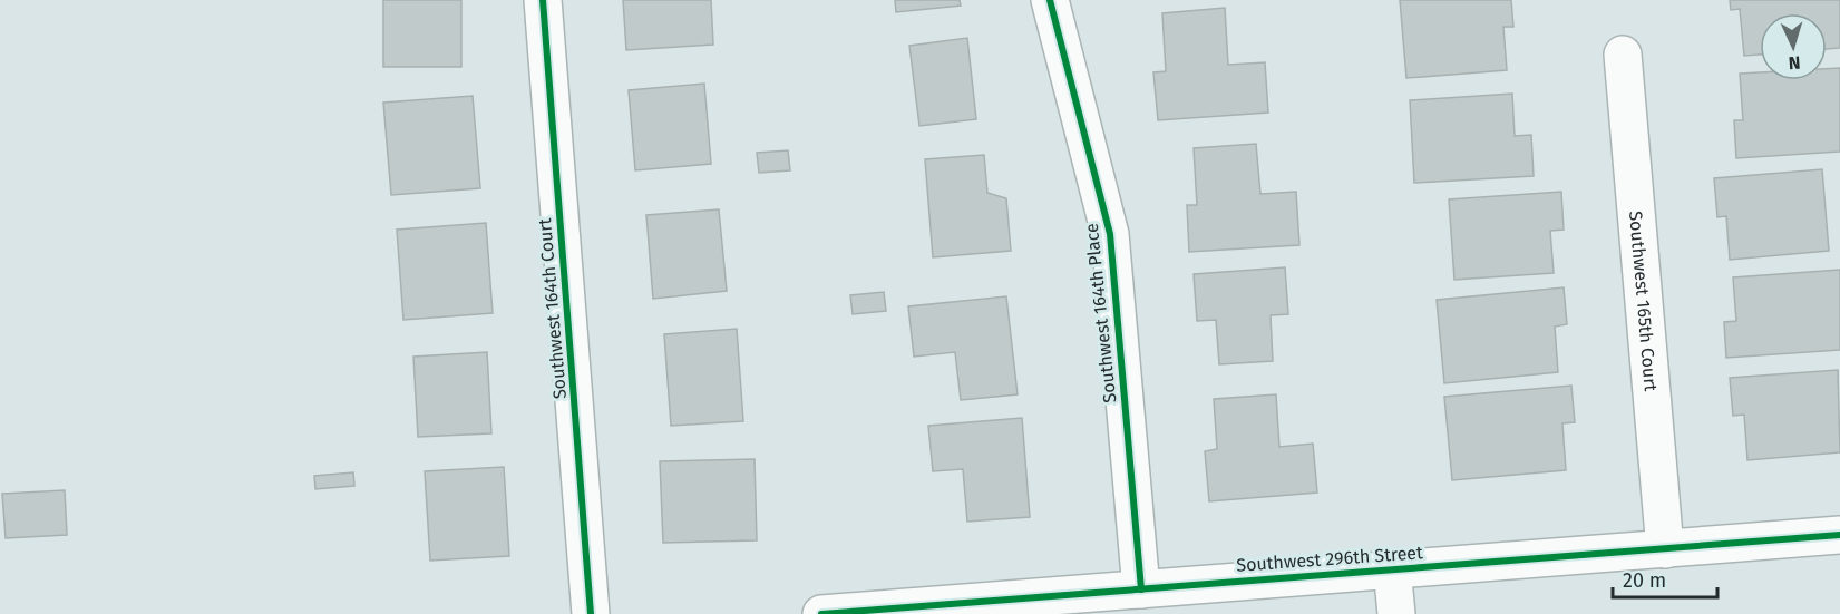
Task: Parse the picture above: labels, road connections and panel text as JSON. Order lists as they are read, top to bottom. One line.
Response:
{"streets":{"street":["Southwest 165th Court","Southwest 164th Court","Southwest 164th Place","Southwest 296th Street"]},"crossings":[["Southwest 165th Court","Southwest 296th Street"],["Southwest 164th Place","Southwest 296th Street"]],"scale_bar":"20 m","north":"bottom"}
